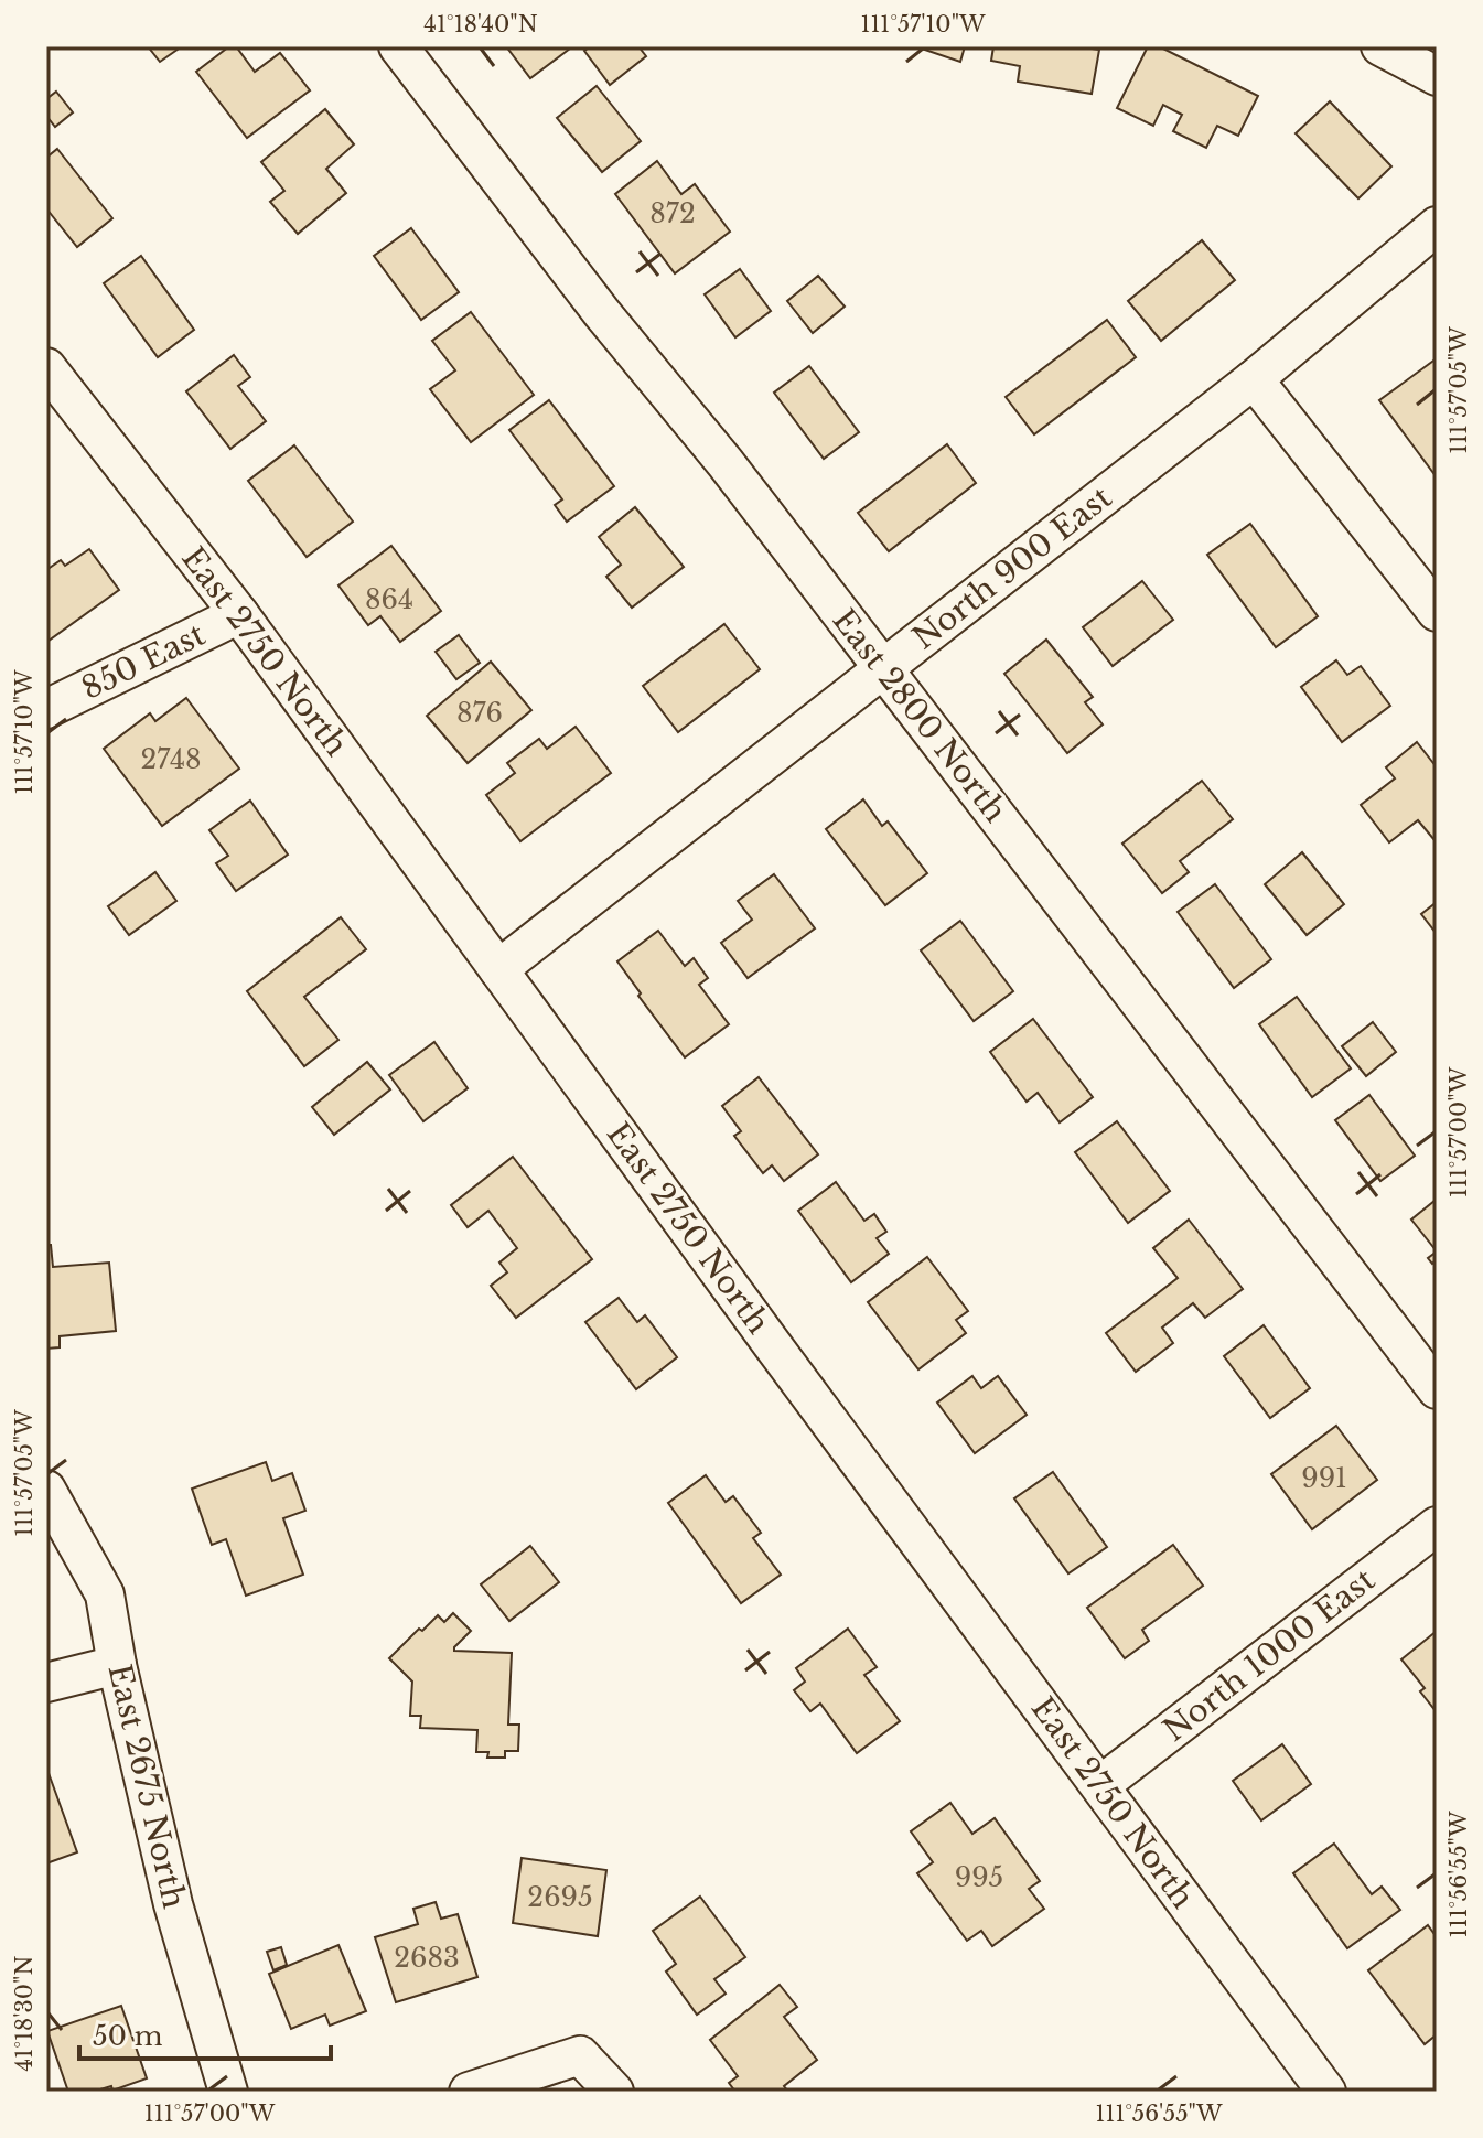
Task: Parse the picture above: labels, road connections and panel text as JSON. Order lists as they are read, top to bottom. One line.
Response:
{"streets":{"street":["North 900 East","East 2750 North","850 East","East 2800 North","North 1000 East","East 2675 North"]},"crossings":[["North 900 East","East 2750 North"],["North 900 East","East 2800 North"],["East 2750 North","850 East"],["East 2750 North","North 1000 East"]],"house_numbers":["872","864","876","2748","991","995","2695","2683"],"scale_bar":"50 m","coordinates":["41°18'40\"N","111°57'10\"W","111°57'05\"W","111°57'00\"W","111°56'55\"W","41°18'30\"N"]}
